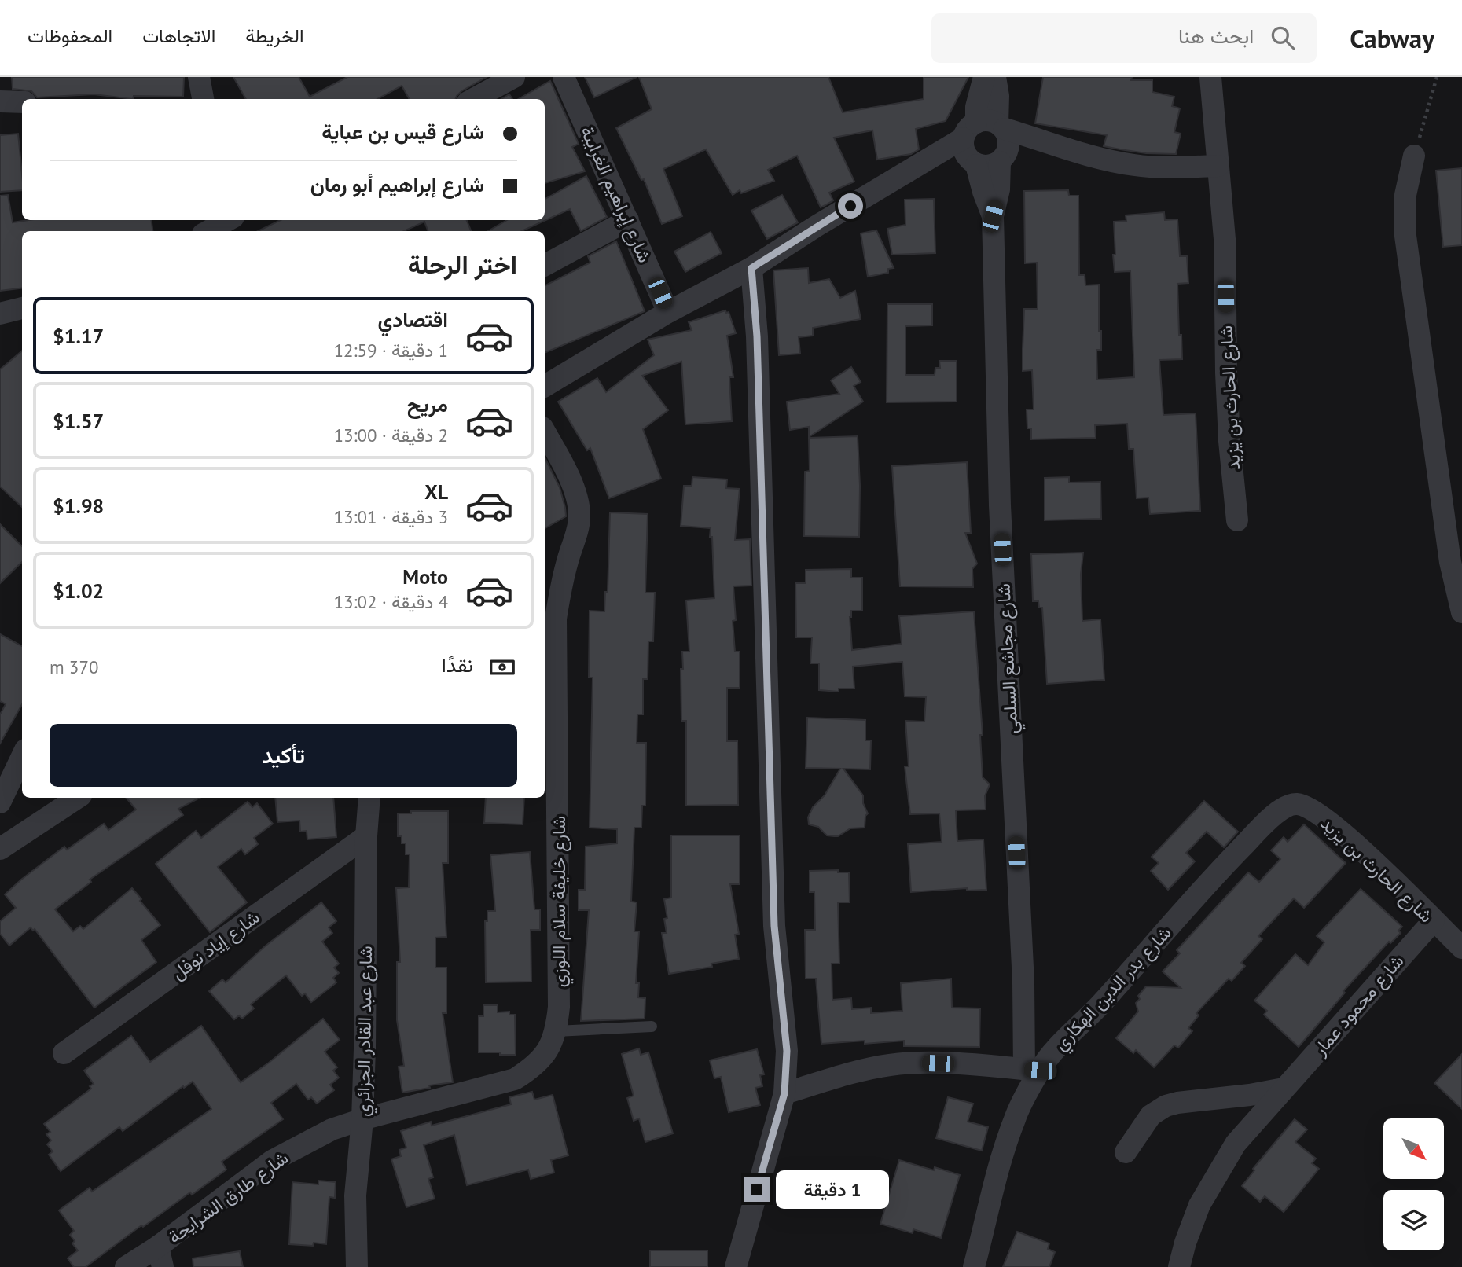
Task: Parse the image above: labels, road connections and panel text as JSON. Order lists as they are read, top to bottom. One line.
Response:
{"streets":{"street":["شارع إبراهيم الغرايبة","شارع الحارث بن يزيد","شارع مجاشع السلمي","شارع خليفة سلام اللوزي","شارع إياد نوفل","شارع بدر الدين الهكاري","شارع محمود عمار","شارع عبد القادر الجزائري","شارع طارق الشرايحة"]},"crossings":[["شارع الحارث بن يزيد","شارع بدر الدين الهكاري"],["شارع الحارث بن يزيد","شارع محمود عمار"],["شارع مجاشع السلمي","شارع بدر الدين الهكاري"],["شارع خليفة سلام اللوزي","شارع عبد القادر الجزائري"],["شارع خليفة سلام اللوزي","شارع طارق الشرايحة"],["شارع إياد نوفل","شارع عبد القادر الجزائري"],["شارع عبد القادر الجزائري","شارع طارق الشرايحة"]],"north":"bottom right","page":{"header":"Cabway","search":"ابحث هنا","nav":["الخريطة","الاتجاهات","المحفوظات"],"banner":["شارع قيس بن عباية","شارع إبراهيم أبو رمان"],"heading":"اختر الرحلة","list":[{"name":"اقتصادي","note":"1 دقيقة · 12:59","value":"$1.17"},{"name":"مريح","note":"2 دقيقة · 13:00","value":"$1.57"},{"name":"XL","note":"3 دقيقة · 13:01","value":"$1.98"},{"name":"Moto","note":"4 دقيقة · 13:02","value":"$1.02"}],"pay":["نقدًا","370 m"],"buttons":"تأكيد","bubble":"1 دقيقة"}}
